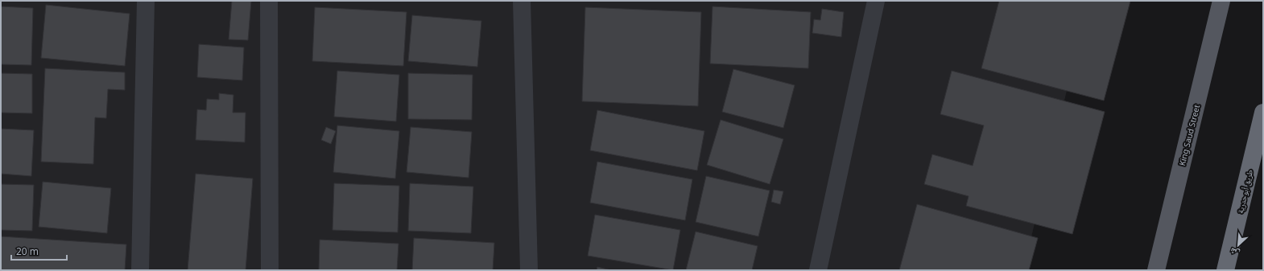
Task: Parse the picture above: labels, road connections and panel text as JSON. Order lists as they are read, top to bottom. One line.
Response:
{"streets":{"highway":["طريق أبوحدرية"],"main road":["King Saud Street"]},"scale_bar":"20 m","north":"bottom left"}
